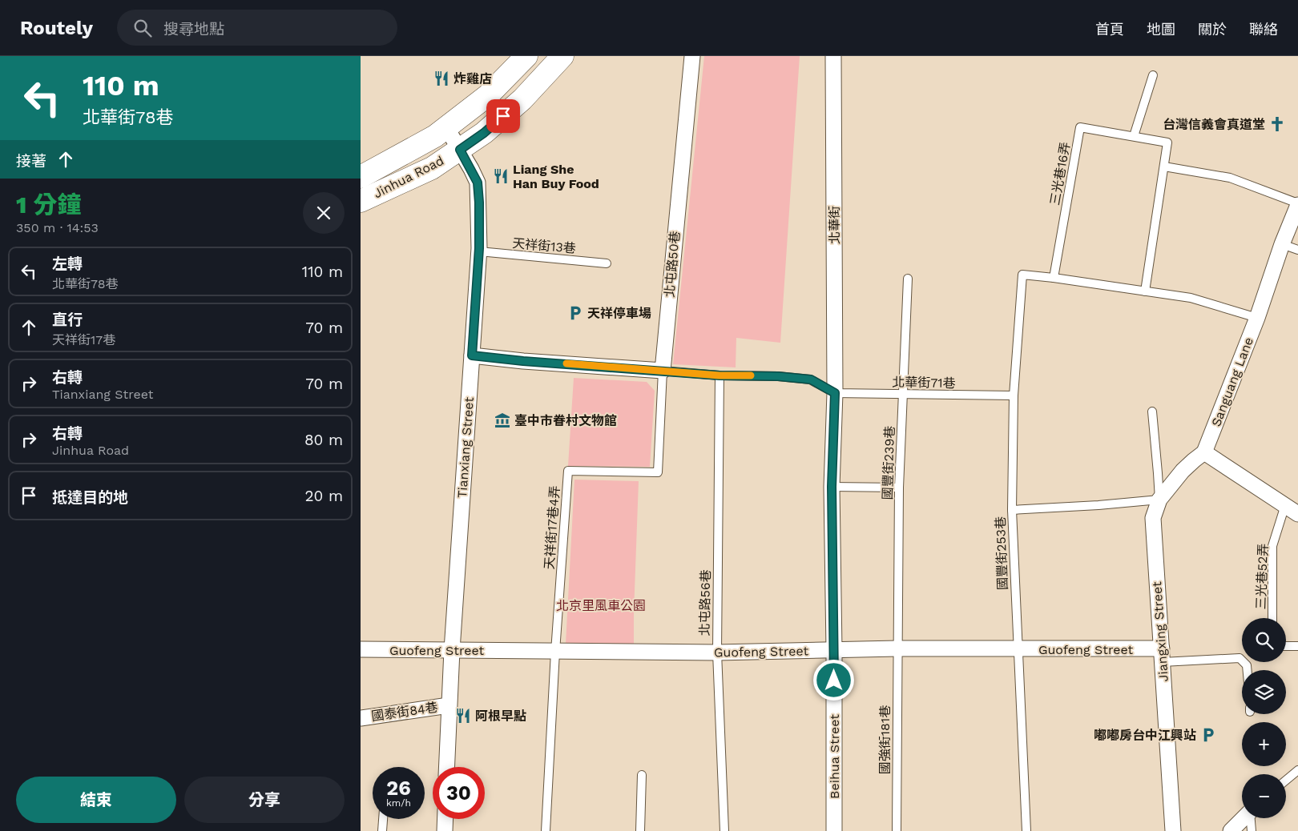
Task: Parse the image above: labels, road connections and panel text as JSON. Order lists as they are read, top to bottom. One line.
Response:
{"streets":{"main road":["Jinhua Road"],"street":["北華街","北屯路50巷","Sanguang Lane","Tianxiang Street","Jiangxing Street","Guofeng Street","國泰街84巷","Beihua Street"],"lane":["三光巷16弄","天祥街13巷","北華街71巷","國豐街239巷","天祥街17巷4弄","國豐街253巷","三光巷52弄","北屯路56巷","國強街181巷"]},"crossings":[["三光巷16弄","國豐街253巷"],["Jinhua Road","Tianxiang Street"],["北華街","北華街71巷"],["北華街","Beihua Street"],["天祥街13巷","Tianxiang Street"],["北屯路50巷","天祥街17巷4弄"],["Sanguang Lane","Jiangxing Street"],["北華街71巷","國豐街239巷"],["北華街71巷","國豐街253巷"],["北華街71巷","Beihua Street"],["Tianxiang Street","Guofeng Street"],["Tianxiang Street","國泰街84巷"],["國豐街239巷","Guofeng Street"],["國豐街239巷","國強街181巷"],["天祥街17巷4弄","Guofeng Street"],["國豐街253巷","Guofeng Street"],["北屯路56巷","Guofeng Street"],["Jiangxing Street","Guofeng Street"],["Guofeng Street","國強街181巷"],["Guofeng Street","Beihua Street"]],"parks":["北京里風車公園"],"places":{"restaurant":["炸雞店","Liang She Han Buy Food","阿根早點"],"church":["台灣信義會真道堂"],"parking":["天祥停車場","嘟嘟房台中江興站"],"museum":["臺中市眷村文物館"]},"page":{"header":"Routely","search":"搜尋地點","nav":["首頁","地圖","關於","聯絡"],"turn":["110 m","北華街78巷"],"then":"接著","heading":["1 分鐘","350 m · 14:53"],"list":[{"name":"左轉","note":"北華街78巷","value":"110 m"},{"name":"直行","note":"天祥街17巷","value":"70 m"},{"name":"右轉","note":"Tianxiang Street","value":"70 m"},{"name":"右轉","note":"Jinhua Road","value":"80 m"},{"name":"抵達目的地","value":"20 m"}],"map_buttons":["+","−"],"speed":"26 km/h","limit":"30","buttons":["結束","分享"]}}
